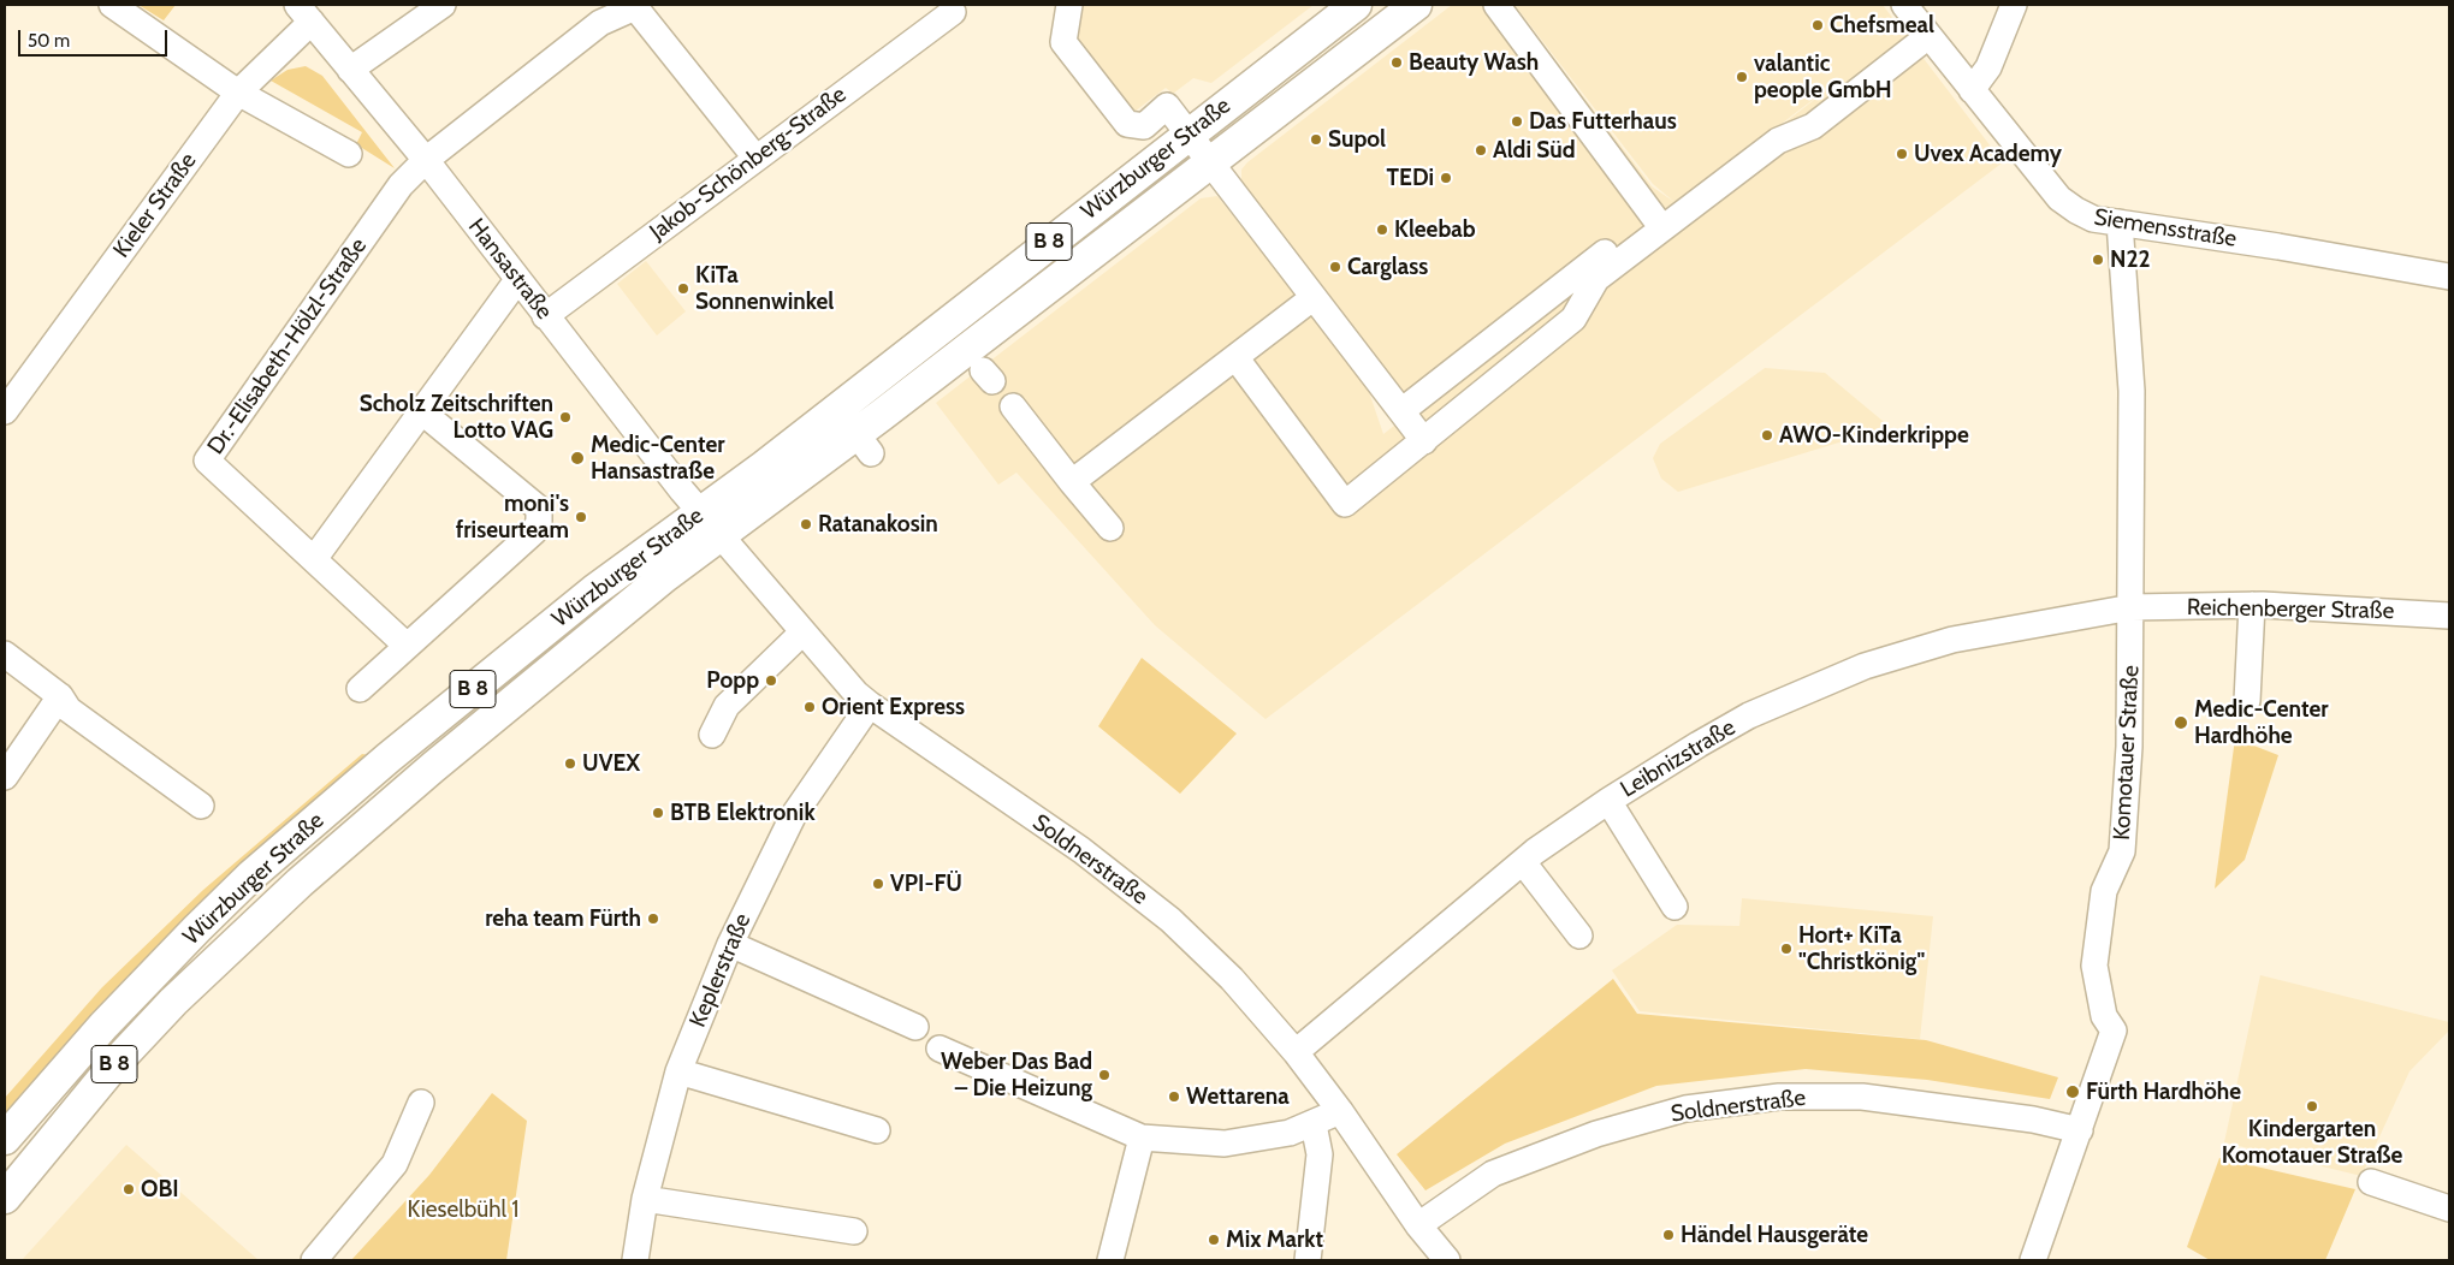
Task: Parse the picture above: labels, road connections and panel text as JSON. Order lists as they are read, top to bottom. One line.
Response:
{"streets":{"main road":["Würzburger Straße","B 8"],"street":["Jakob-Schönberg-Straße","Kieler Straße","Siemensstraße","Hansastraße","Dr.-Elisabeth-Hölzl-Straße","Reichenberger Straße","Komotauer Straße","Leibnizstraße","Soldnerstraße","Keplerstraße"]},"crossings":[["Würzburger Straße","Hansastraße"],["Würzburger Straße","Soldnerstraße"],["Jakob-Schönberg-Straße","Hansastraße"],["Kieler Straße","Hansastraße"],["Siemensstraße","Komotauer Straße"],["Hansastraße","Dr.-Elisabeth-Hölzl-Straße"],["Hansastraße","Soldnerstraße"],["Reichenberger Straße","Komotauer Straße"],["Reichenberger Straße","Leibnizstraße"],["Komotauer Straße","Leibnizstraße"],["Komotauer Straße","Soldnerstraße"],["Leibnizstraße","Soldnerstraße"],["Soldnerstraße","Keplerstraße"]],"parks":["Kieselbühl 1"],"places":["Chefsmeal","Beauty Wash","valantic people GmbH","Das Futterhaus","Supol","Aldi Süd","Uvex Academy","TEDi","Kleebab","N22","Carglass","KiTa Sonnenwinkel","Scholz Zeitschriften Lotto VAG","AWO-Kinderkrippe","Medic-Center Hansastraße","moni's friseurteam","Ratanakosin","Popp","Orient Express","Medic-Center Hardhöhe","UVEX","BTB Elektronik","VPI-FÜ","reha team Fürth","Hort+ KiTa \"Christkönig\"","Weber Das Bad – Die Heizung","Fürth Hardhöhe","Wettarena","Kindergarten Komotauer Straße","OBI","Händel Hausgeräte","Mix Markt"],"scale_bar":"50 m"}
